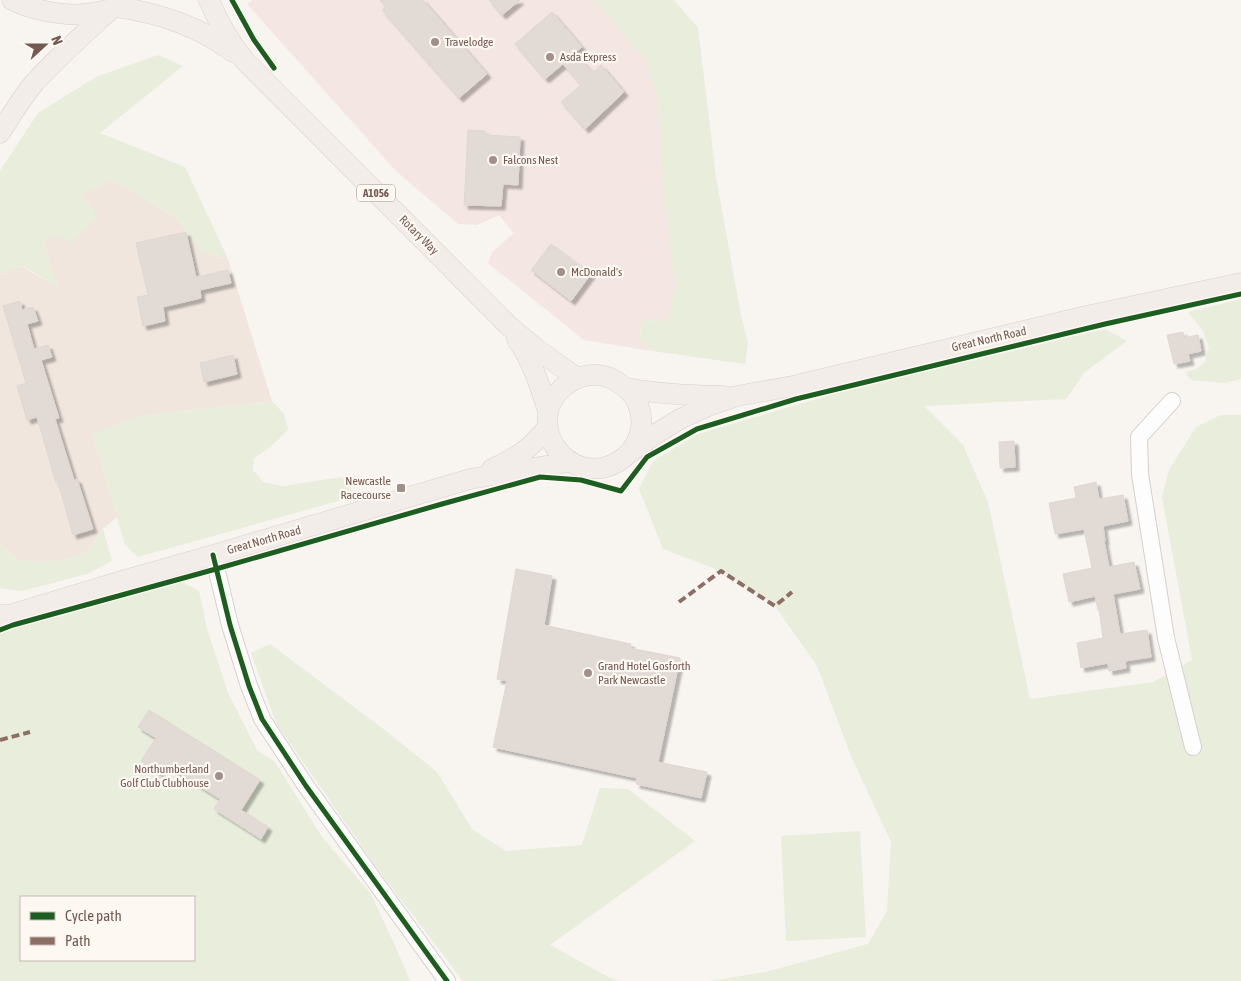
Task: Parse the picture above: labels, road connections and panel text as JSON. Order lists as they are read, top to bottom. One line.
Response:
{"streets":{"main road":["A1056","Rotary Way","Great North Road"]},"crossings":[["Rotary Way","Great North Road"]],"places":{"other":["Travelodge","Asda Express","Falcons Nest","McDonald's","Grand Hotel Gosforth Park Newcastle","Northumberland Golf Club Clubhouse"],"transit":["Newcastle Racecourse"]},"legend":["Cycle path","Path"],"north":"right"}
